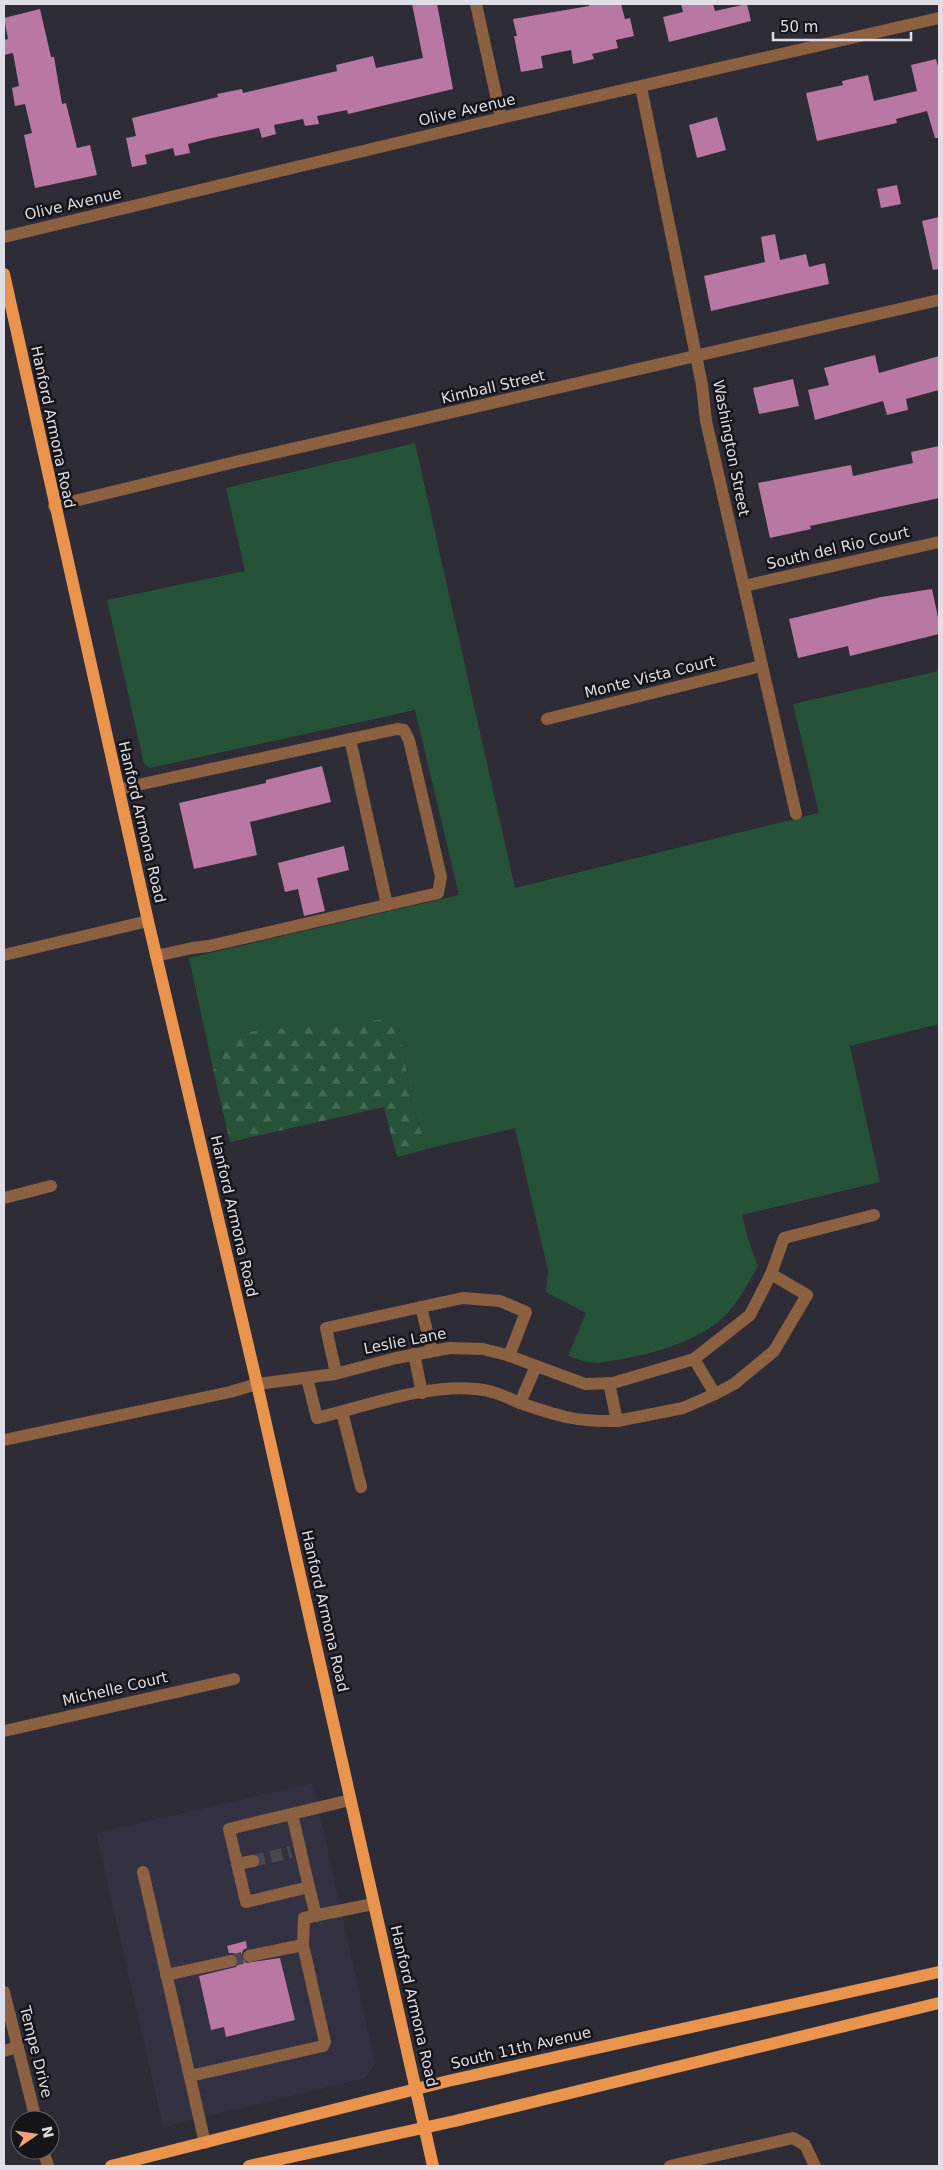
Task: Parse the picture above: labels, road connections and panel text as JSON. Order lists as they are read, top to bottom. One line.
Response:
{"streets":{"main road":["Hanford Armona Road","South 11th Avenue"],"street":["Olive Avenue","Kimball Street","Washington Street","South del Rio Court","Monte Vista Court","Leslie Lane","Michelle Court","Tempe Drive"]},"crossings":[["Olive Avenue","Washington Street"],["Kimball Street","Hanford Armona Road"],["Kimball Street","Washington Street"],["Hanford Armona Road","Leslie Lane"],["Hanford Armona Road","South 11th Avenue"],["Washington Street","South del Rio Court"],["Washington Street","Monte Vista Court"]],"scale_bar":"50 m","north":"right"}
